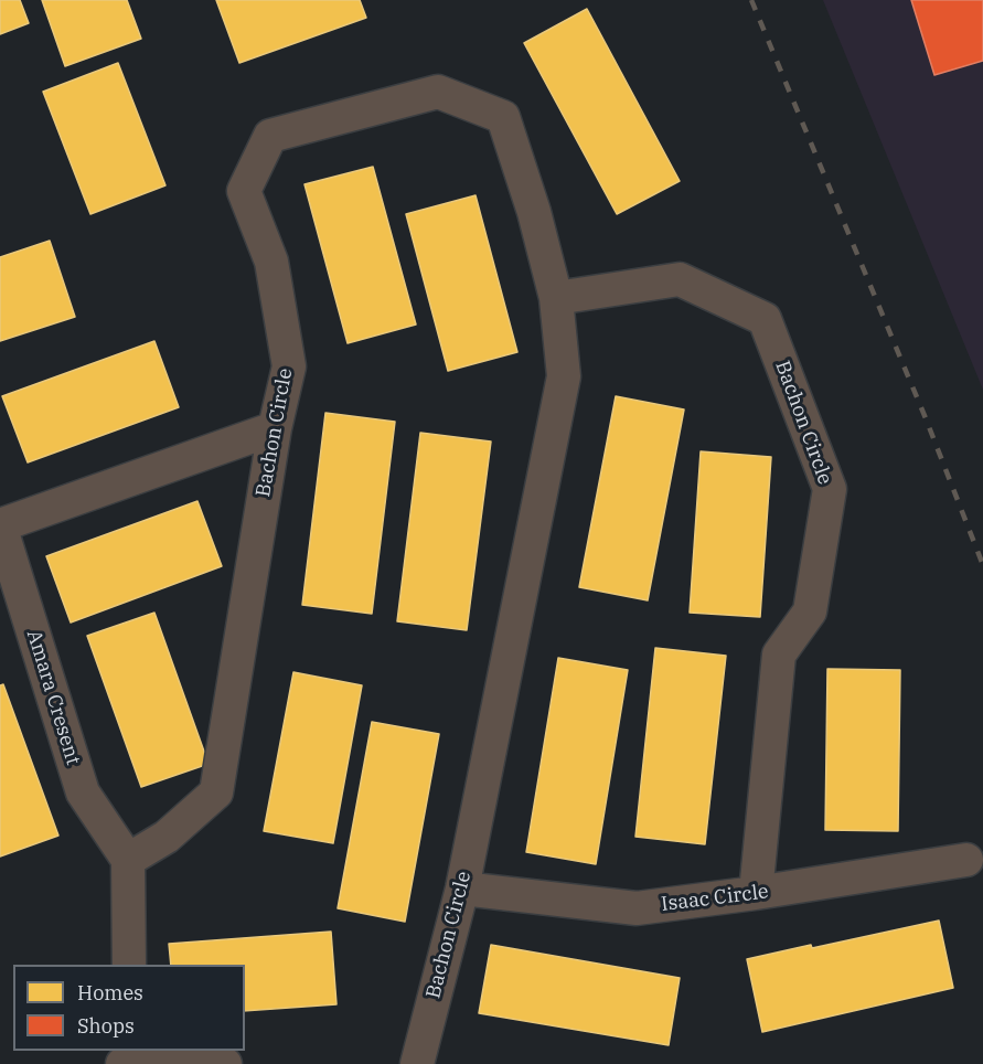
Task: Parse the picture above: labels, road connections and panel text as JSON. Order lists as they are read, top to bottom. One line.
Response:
{"streets":{"street":["Bachon Circle","Amara Cresent","Isaac Circle"]},"crossings":[["Bachon Circle","Amara Cresent"],["Bachon Circle","Isaac Circle"]],"legend":["Homes","Shops"]}
